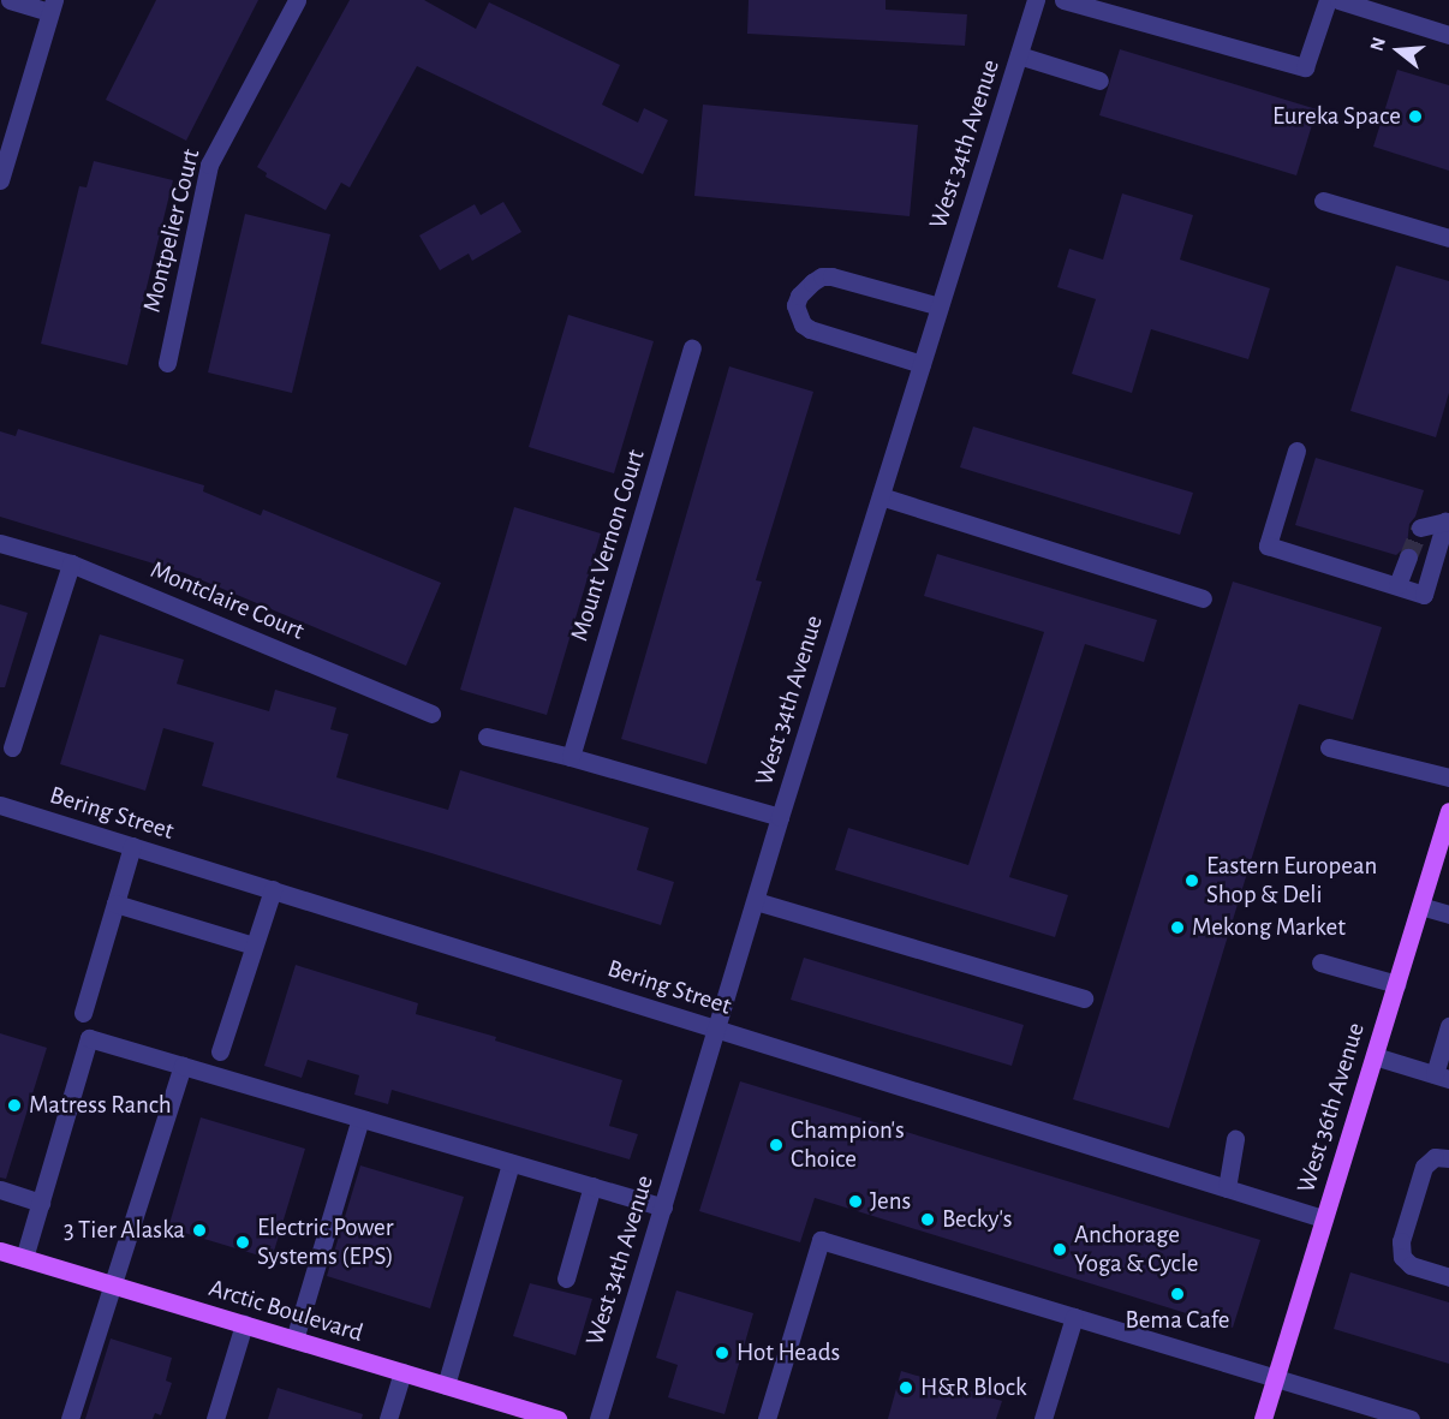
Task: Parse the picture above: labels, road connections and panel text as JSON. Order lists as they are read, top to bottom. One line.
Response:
{"streets":{"main road":["West 36th Avenue","Arctic Boulevard"],"street":["West 34th Avenue","Montpelier Court","Mount Vernon Court","Montclaire Court","Bering Street"]},"crossings":[["West 34th Avenue","Bering Street"],["Bering Street","West 36th Avenue"]],"places":["Eureka Space","Eastern European Shop & Deli","Mekong Market","Matress Ranch","Champion's Choice","Jens","Becky's","3 Tier Alaska","Electric Power Systems (EPS)","Anchorage Yoga & Cycle","Bema Cafe","Hot Heads","H&R Block"],"north":"left"}
